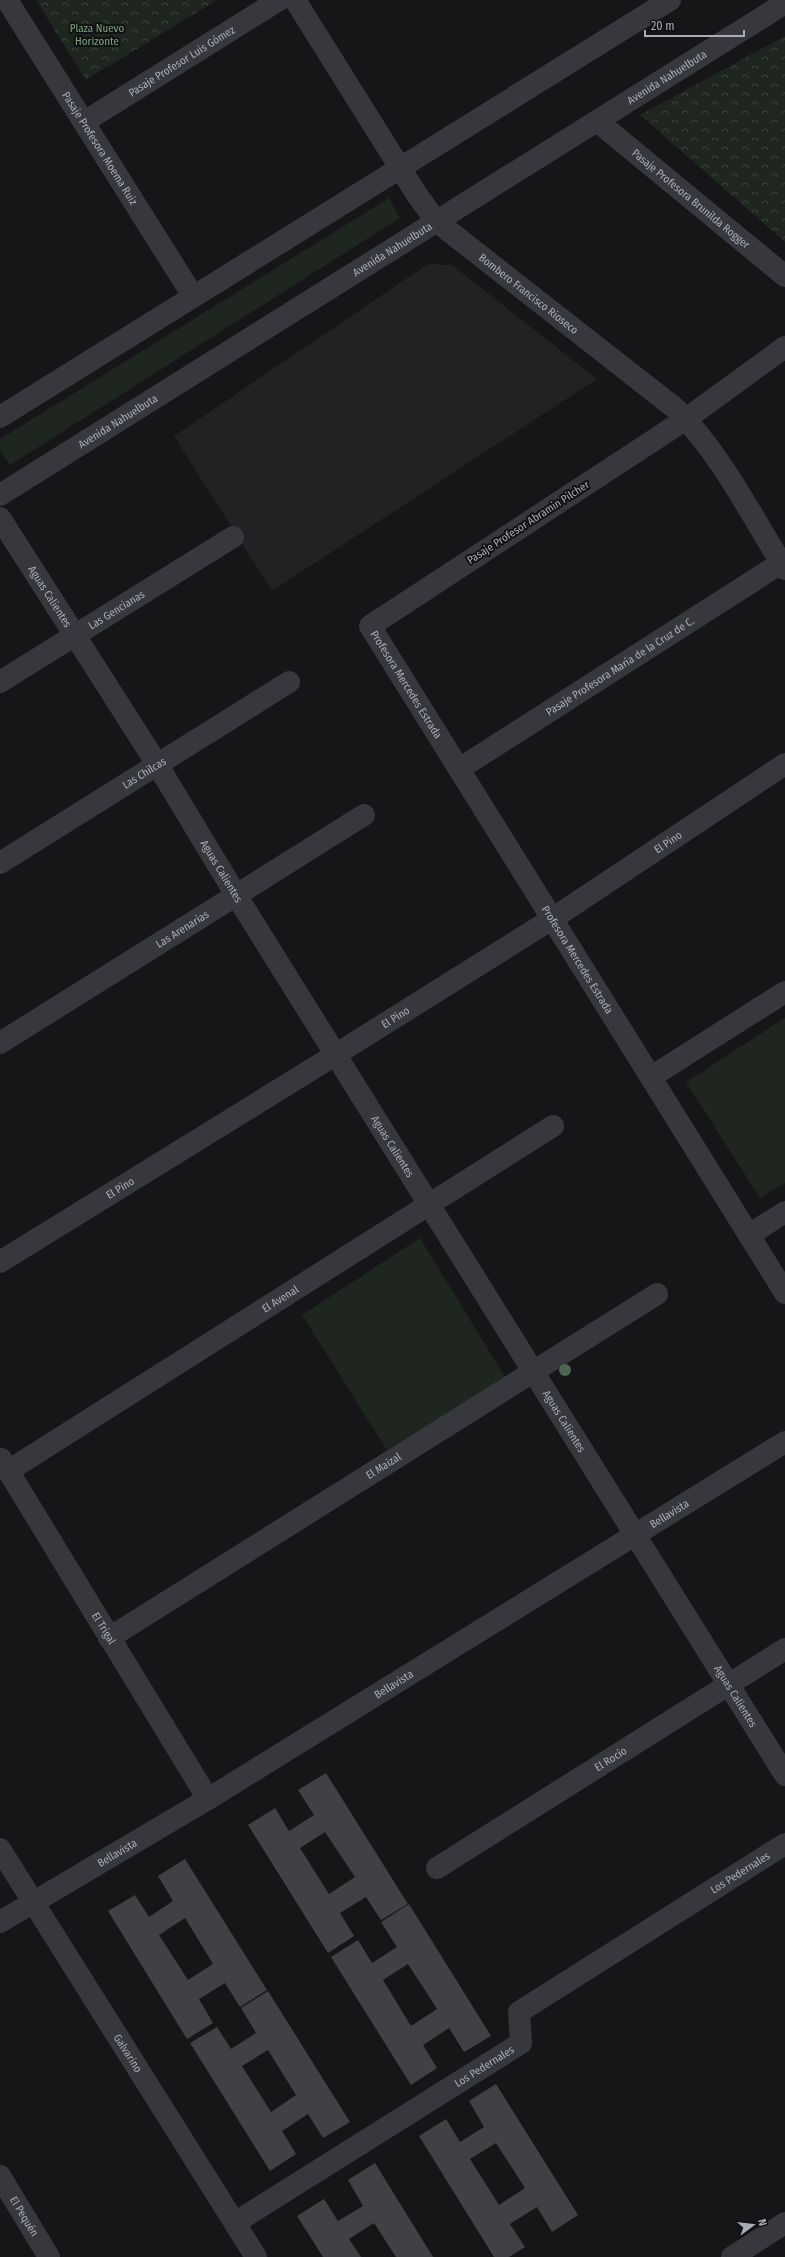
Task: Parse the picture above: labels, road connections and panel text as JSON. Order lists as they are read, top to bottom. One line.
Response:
{"streets":{"street":["Pasaje Profesor Luis Gómez","Avenida Nahuelbuta","Pasaje Profesora Moema Ruiz","Pasaje Profesora Brunilda Rogger","Bombero Francisco Rioseco","Pasaje Profesor Abramin Pilcher","Aguas Calientes","Las Gencianas","Pasaje Profesora María de la Cruz de C.","Profesora Mercedes Estrada","Las Chilcas","El Pino","Las Arenarias","El Avenal","El Maizal","Bellavista","El Trigal","El Rocío","Los Pedernales","Galvarino","El Pequén"]},"crossings":[["Pasaje Profesor Luis Gómez","Pasaje Profesora Moema Ruiz"],["Avenida Nahuelbuta","Pasaje Profesora Brunilda Rogger"],["Avenida Nahuelbuta","Bombero Francisco Rioseco"],["Bombero Francisco Rioseco","Pasaje Profesor Abramin Pilcher"],["Bombero Francisco Rioseco","Pasaje Profesora María de la Cruz de C."],["Pasaje Profesor Abramin Pilcher","Profesora Mercedes Estrada"],["Aguas Calientes","Las Gencianas"],["Aguas Calientes","Las Chilcas"],["Aguas Calientes","El Pino"],["Aguas Calientes","Las Arenarias"],["Aguas Calientes","El Avenal"],["Aguas Calientes","El Maizal"],["Aguas Calientes","Bellavista"],["Aguas Calientes","El Rocío"],["Pasaje Profesora María de la Cruz de C.","Profesora Mercedes Estrada"],["Profesora Mercedes Estrada","El Pino"],["El Avenal","El Trigal"],["El Maizal","El Trigal"],["Bellavista","El Trigal"],["Bellavista","Galvarino"],["Los Pedernales","Galvarino"]],"parks":["Plaza Nuevo Horizonte"],"scale_bar":"20 m","north":"right"}
